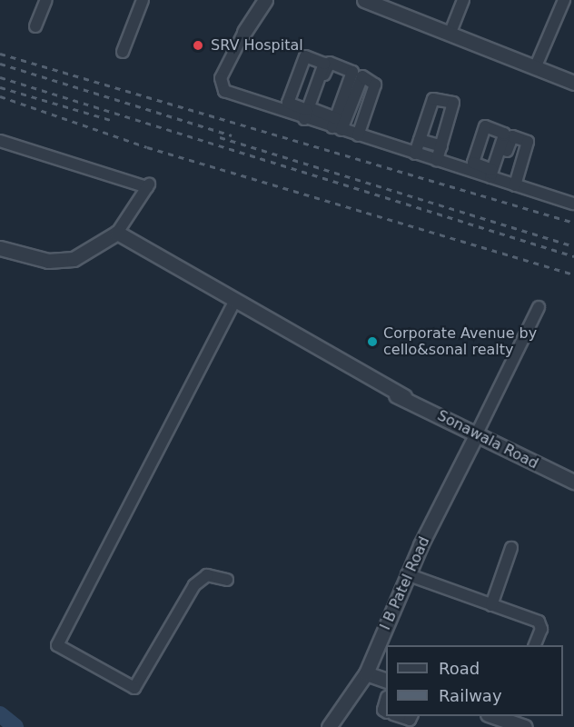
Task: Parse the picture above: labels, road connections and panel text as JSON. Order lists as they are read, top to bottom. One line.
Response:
{"streets":{"street":["Sonawala Road","I B Patel Road"]},"crossings":[["Sonawala Road","I B Patel Road"]],"places":["SRV Hospital","Corporate Avenue by cello&sonal realty"],"legend":["Road","Railway"]}
